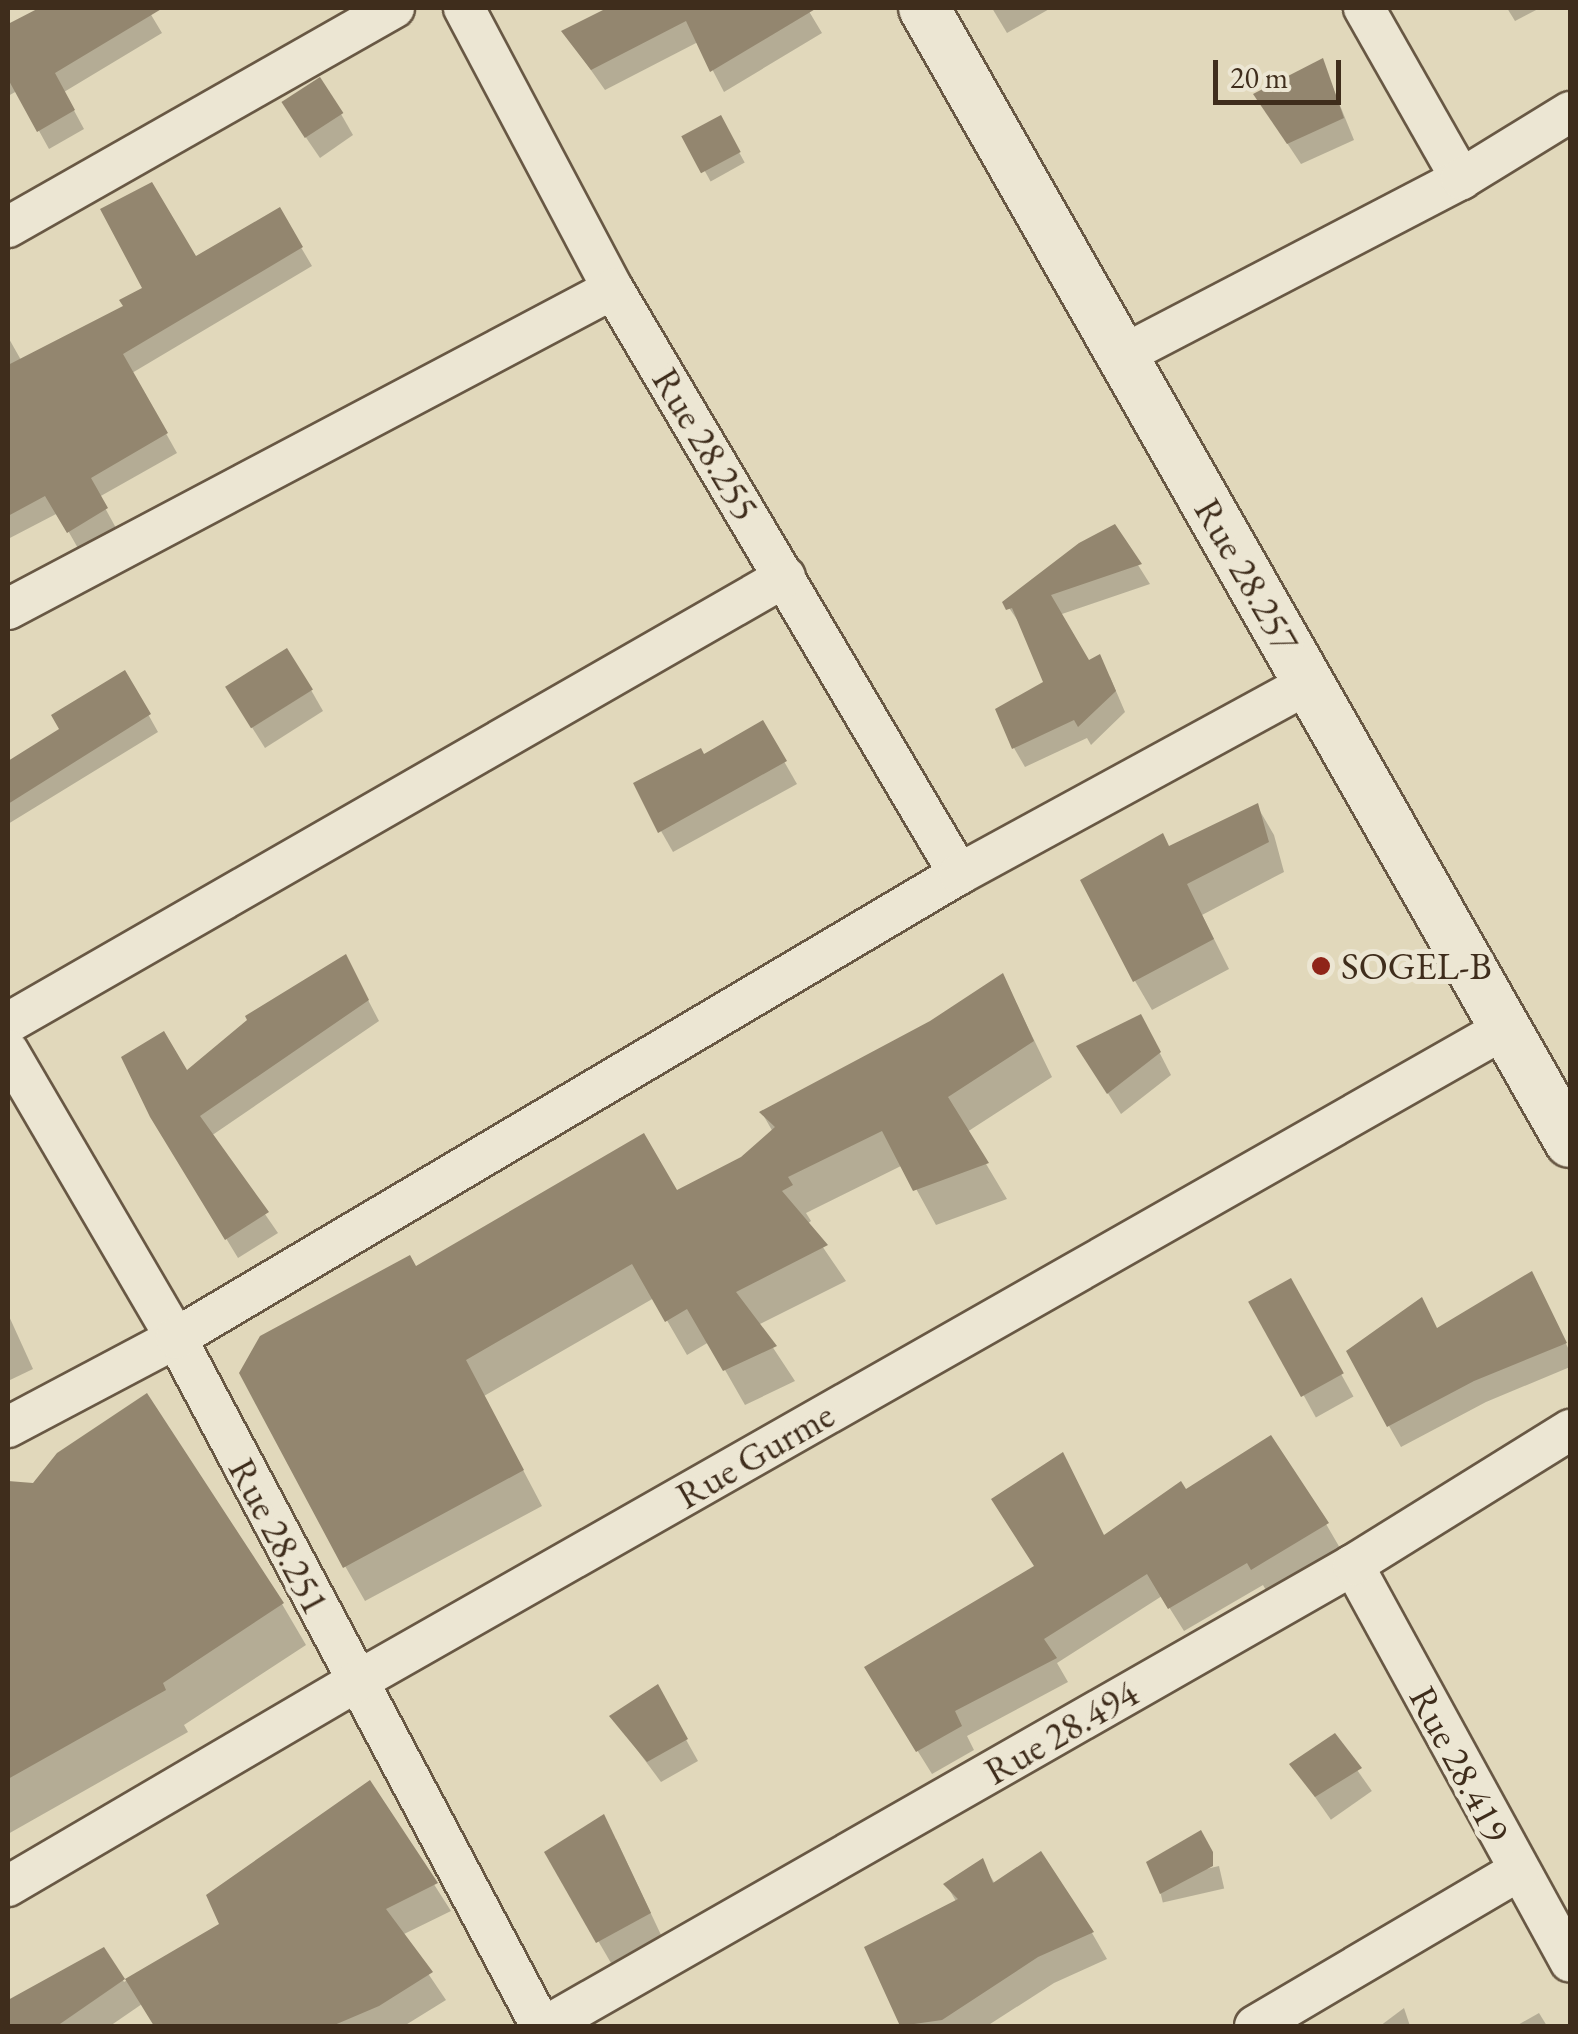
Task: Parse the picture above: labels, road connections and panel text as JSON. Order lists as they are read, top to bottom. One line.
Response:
{"streets":{"street":["Rue 28.255","Rue 28.257","Rue Gurme","Rue 28.251","Rue 28.494","Rue 28.419"]},"crossings":[["Rue 28.257","Rue Gurme"],["Rue Gurme","Rue 28.251"],["Rue 28.251","Rue 28.494"],["Rue 28.494","Rue 28.419"]],"places":["SOGEL-B"],"scale_bar":"20 m"}
